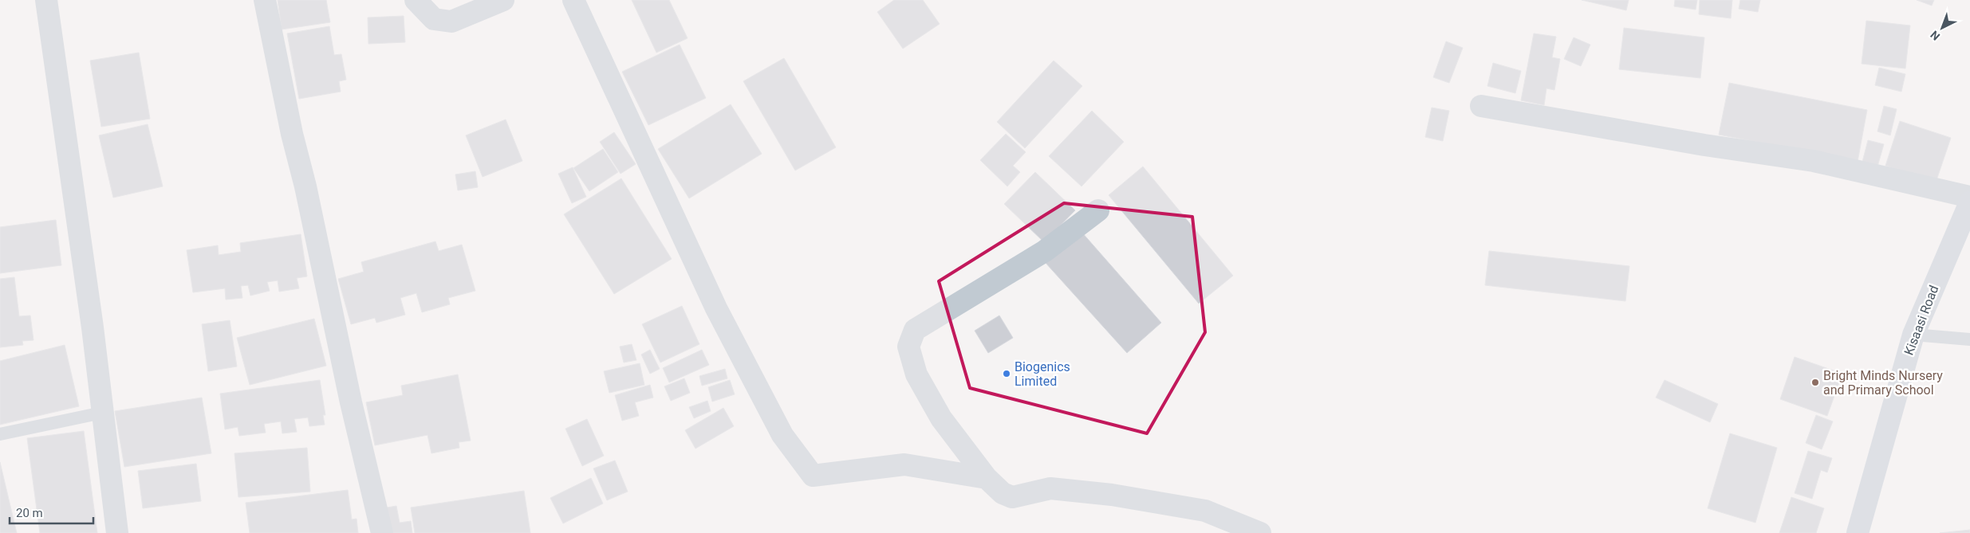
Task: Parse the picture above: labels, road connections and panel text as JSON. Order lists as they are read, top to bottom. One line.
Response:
{"streets":{"main road":["Kisaasi Road"]},"places":["Biogenics Limited","Bright Minds Nursery and Primary School"],"scale_bar":"20 m","north":"bottom left"}
